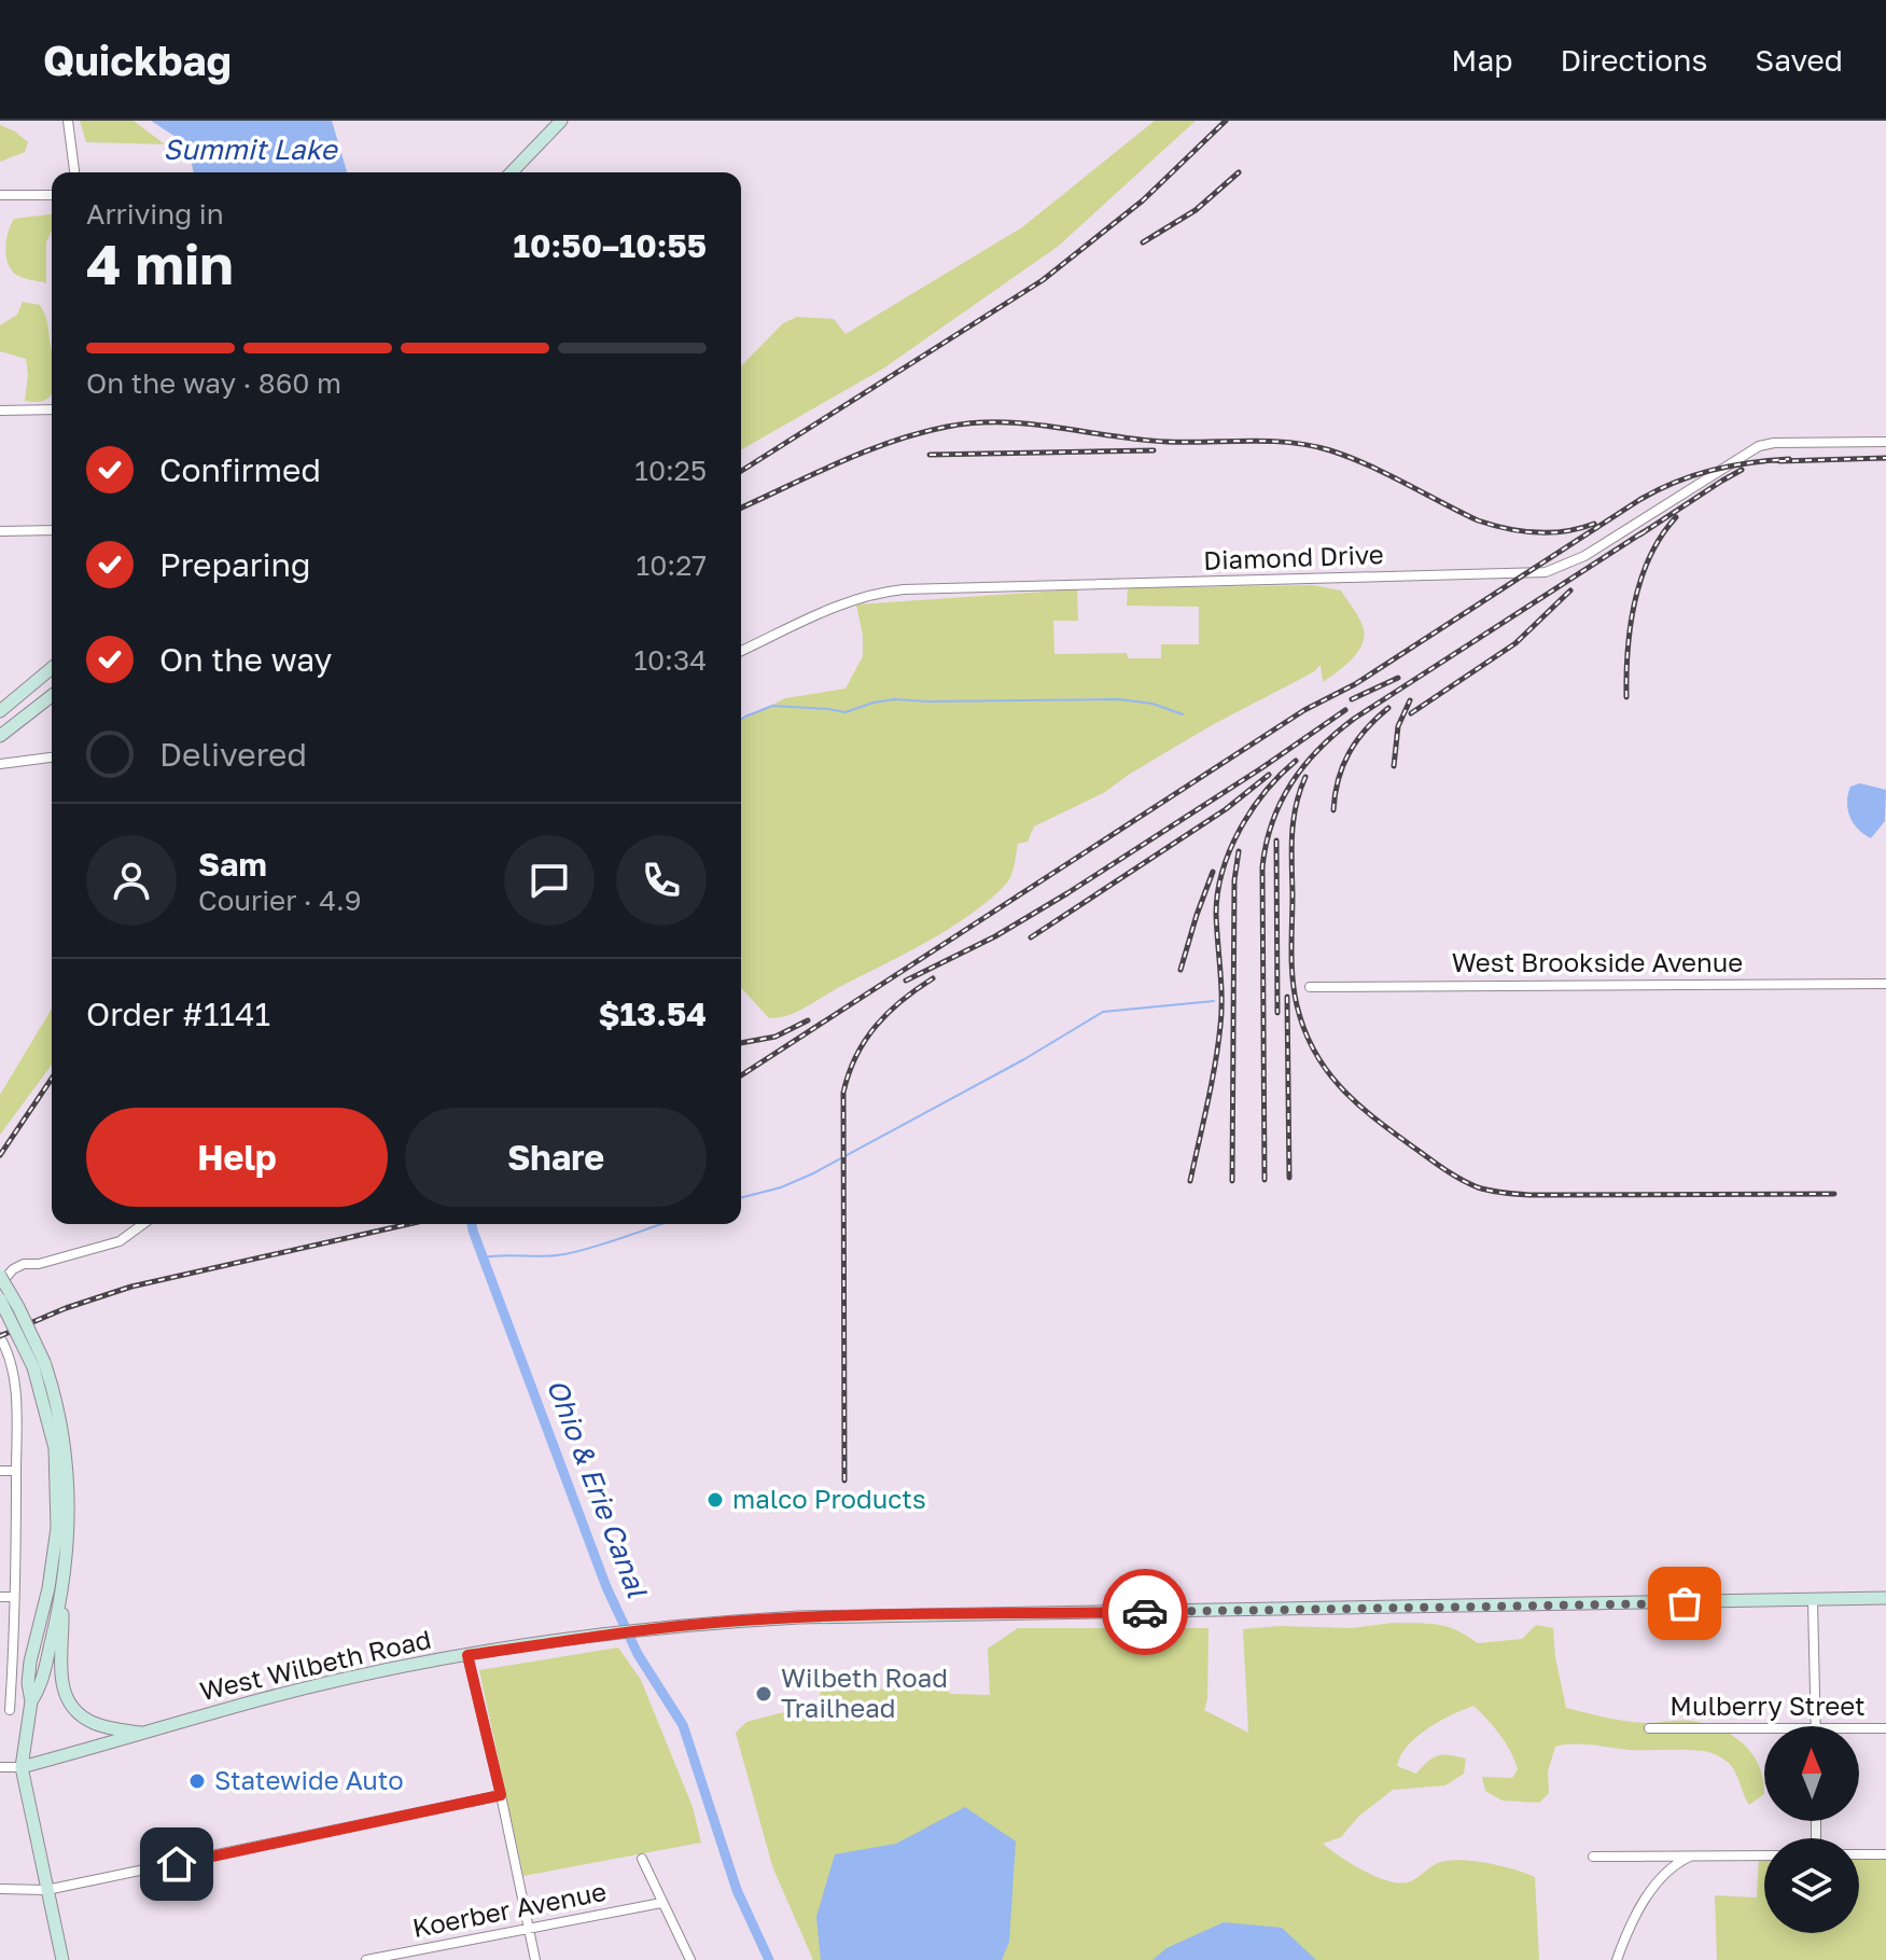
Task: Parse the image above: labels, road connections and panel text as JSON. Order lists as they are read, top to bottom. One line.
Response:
{"streets":{"main road":["West Wilbeth Road"],"street":["Diamond Drive","West Brookside Avenue","Mulberry Street","Koerber Avenue"]},"water":["Summit Lake","Ohio & Erie Canal"],"places":["malco Products","Wilbeth Road Trailhead","Statewide Auto"],"north":"top","page":{"header":"Quickbag","nav":["Map","Directions","Saved"],"heading":["4 min","Arriving in","10:50–10:55"],"panel":["Sam","Courier · 4.9","Order #1141","$13.54"],"bar":"On the way · 860 m","list":[["Confirmed","10:25"],["Preparing","10:27"],["On the way","10:34"],"Delivered"],"buttons":["Help","Share"]}}
